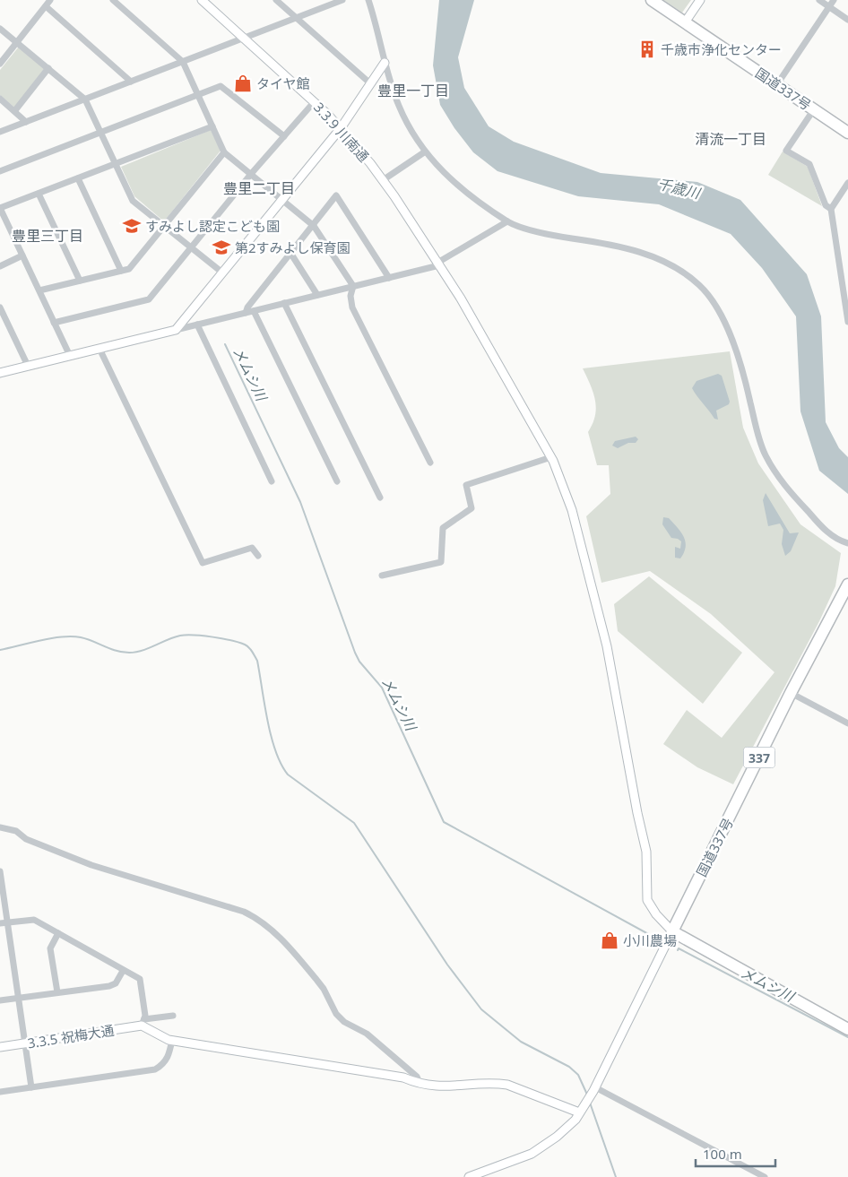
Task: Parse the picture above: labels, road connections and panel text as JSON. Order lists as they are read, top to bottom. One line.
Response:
{"streets":{"highway":["国道337号","337"],"street":["3.3.9 川南通","3.3.5 祝梅大通"]},"crossings":[["国道337号","3.3.9 川南通"]],"districts":["豊里一丁目","清流一丁目","豊里二丁目","豊里三丁目"],"water":["千歳川","メムシ川"],"places":{"building":["千歳市浄化センター"],"shop":["タイヤ館","小川農場"],"school or university":["すみよし認定こども園","第2すみよし保育園"]},"scale_bar":"100 m"}
